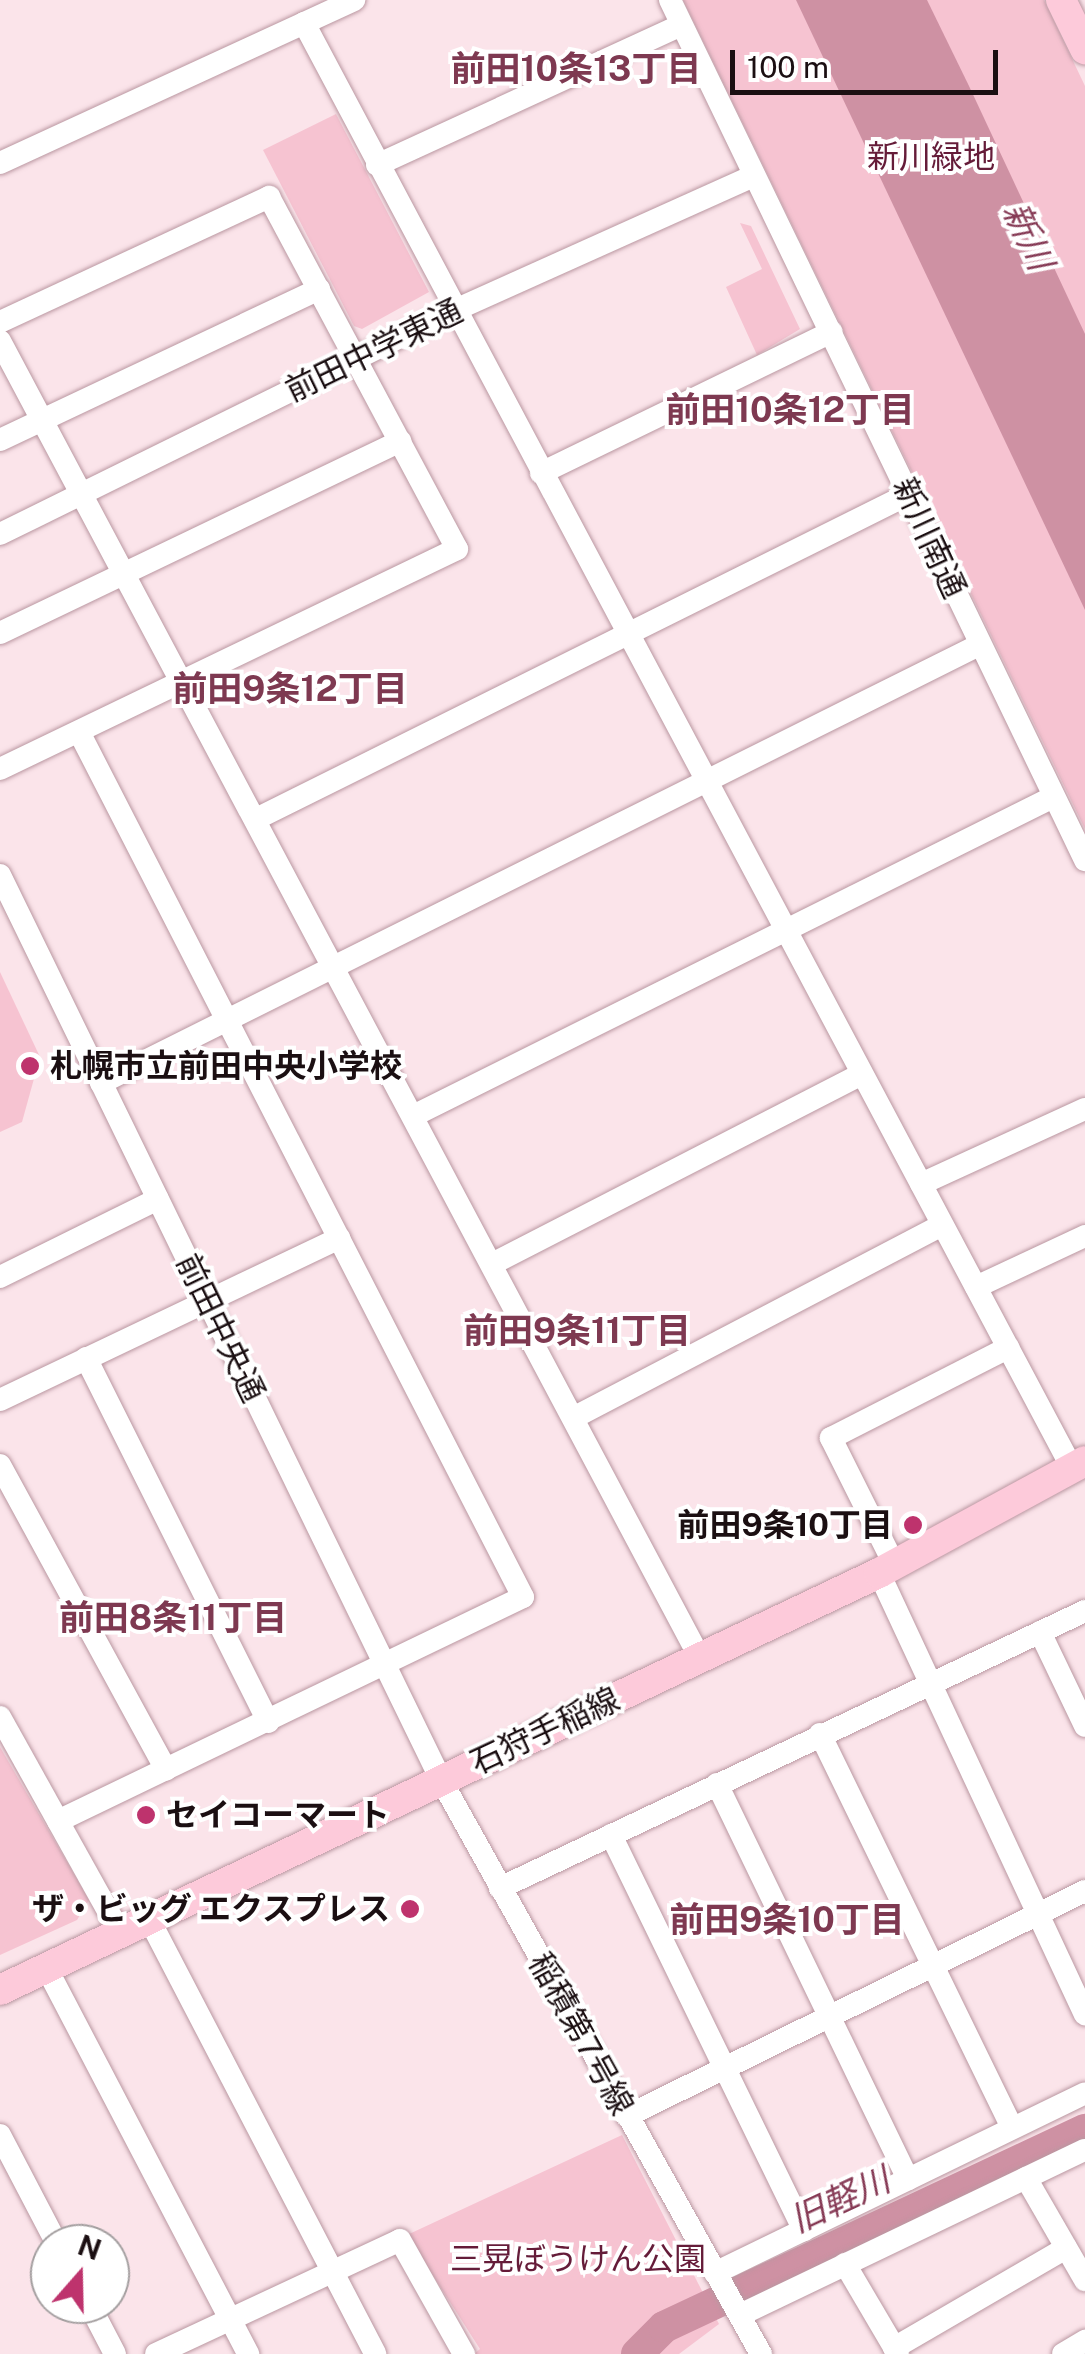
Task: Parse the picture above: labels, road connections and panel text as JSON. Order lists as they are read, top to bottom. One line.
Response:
{"streets":{"main road":["石狩手稲線"],"street":["前田中学東通","新川南通","前田中央通","稲積第7号線"]},"crossings":[["前田中学東通","新川南通"],["前田中央通","石狩手稲線"],["前田中央通","稲積第7号線"],["石狩手稲線","稲積第7号線"]],"districts":["前田10条13丁目","前田10条12丁目","前田9条12丁目","前田9条11丁目","前田8条11丁目","前田9条10丁目"],"water":["新川","旧軽川"],"parks":["新川緑地","三晃ぼうけん公園"],"places":["札幌市立前田中央小学校","前田9条10丁目","セイコーマート","ザ・ビッグ エクスプレス"],"scale_bar":"100 m","north":"top"}
